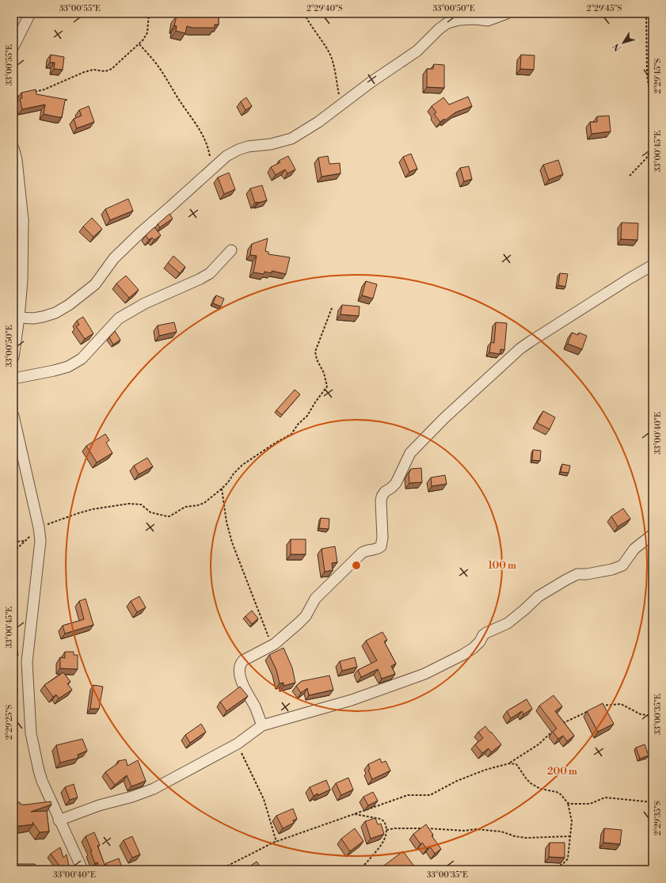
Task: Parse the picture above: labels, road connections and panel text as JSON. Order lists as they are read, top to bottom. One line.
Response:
{"north":"bottom left","coordinates":["33°00'55\"E","2°29'40\"S","33°00'50\"E","2°29'45\"S","33°00'45\"E","33°00'40\"E","33°00'35\"E","2°29'25\"S","2°29'35\"S"],"rings":["100 m","200 m"]}
